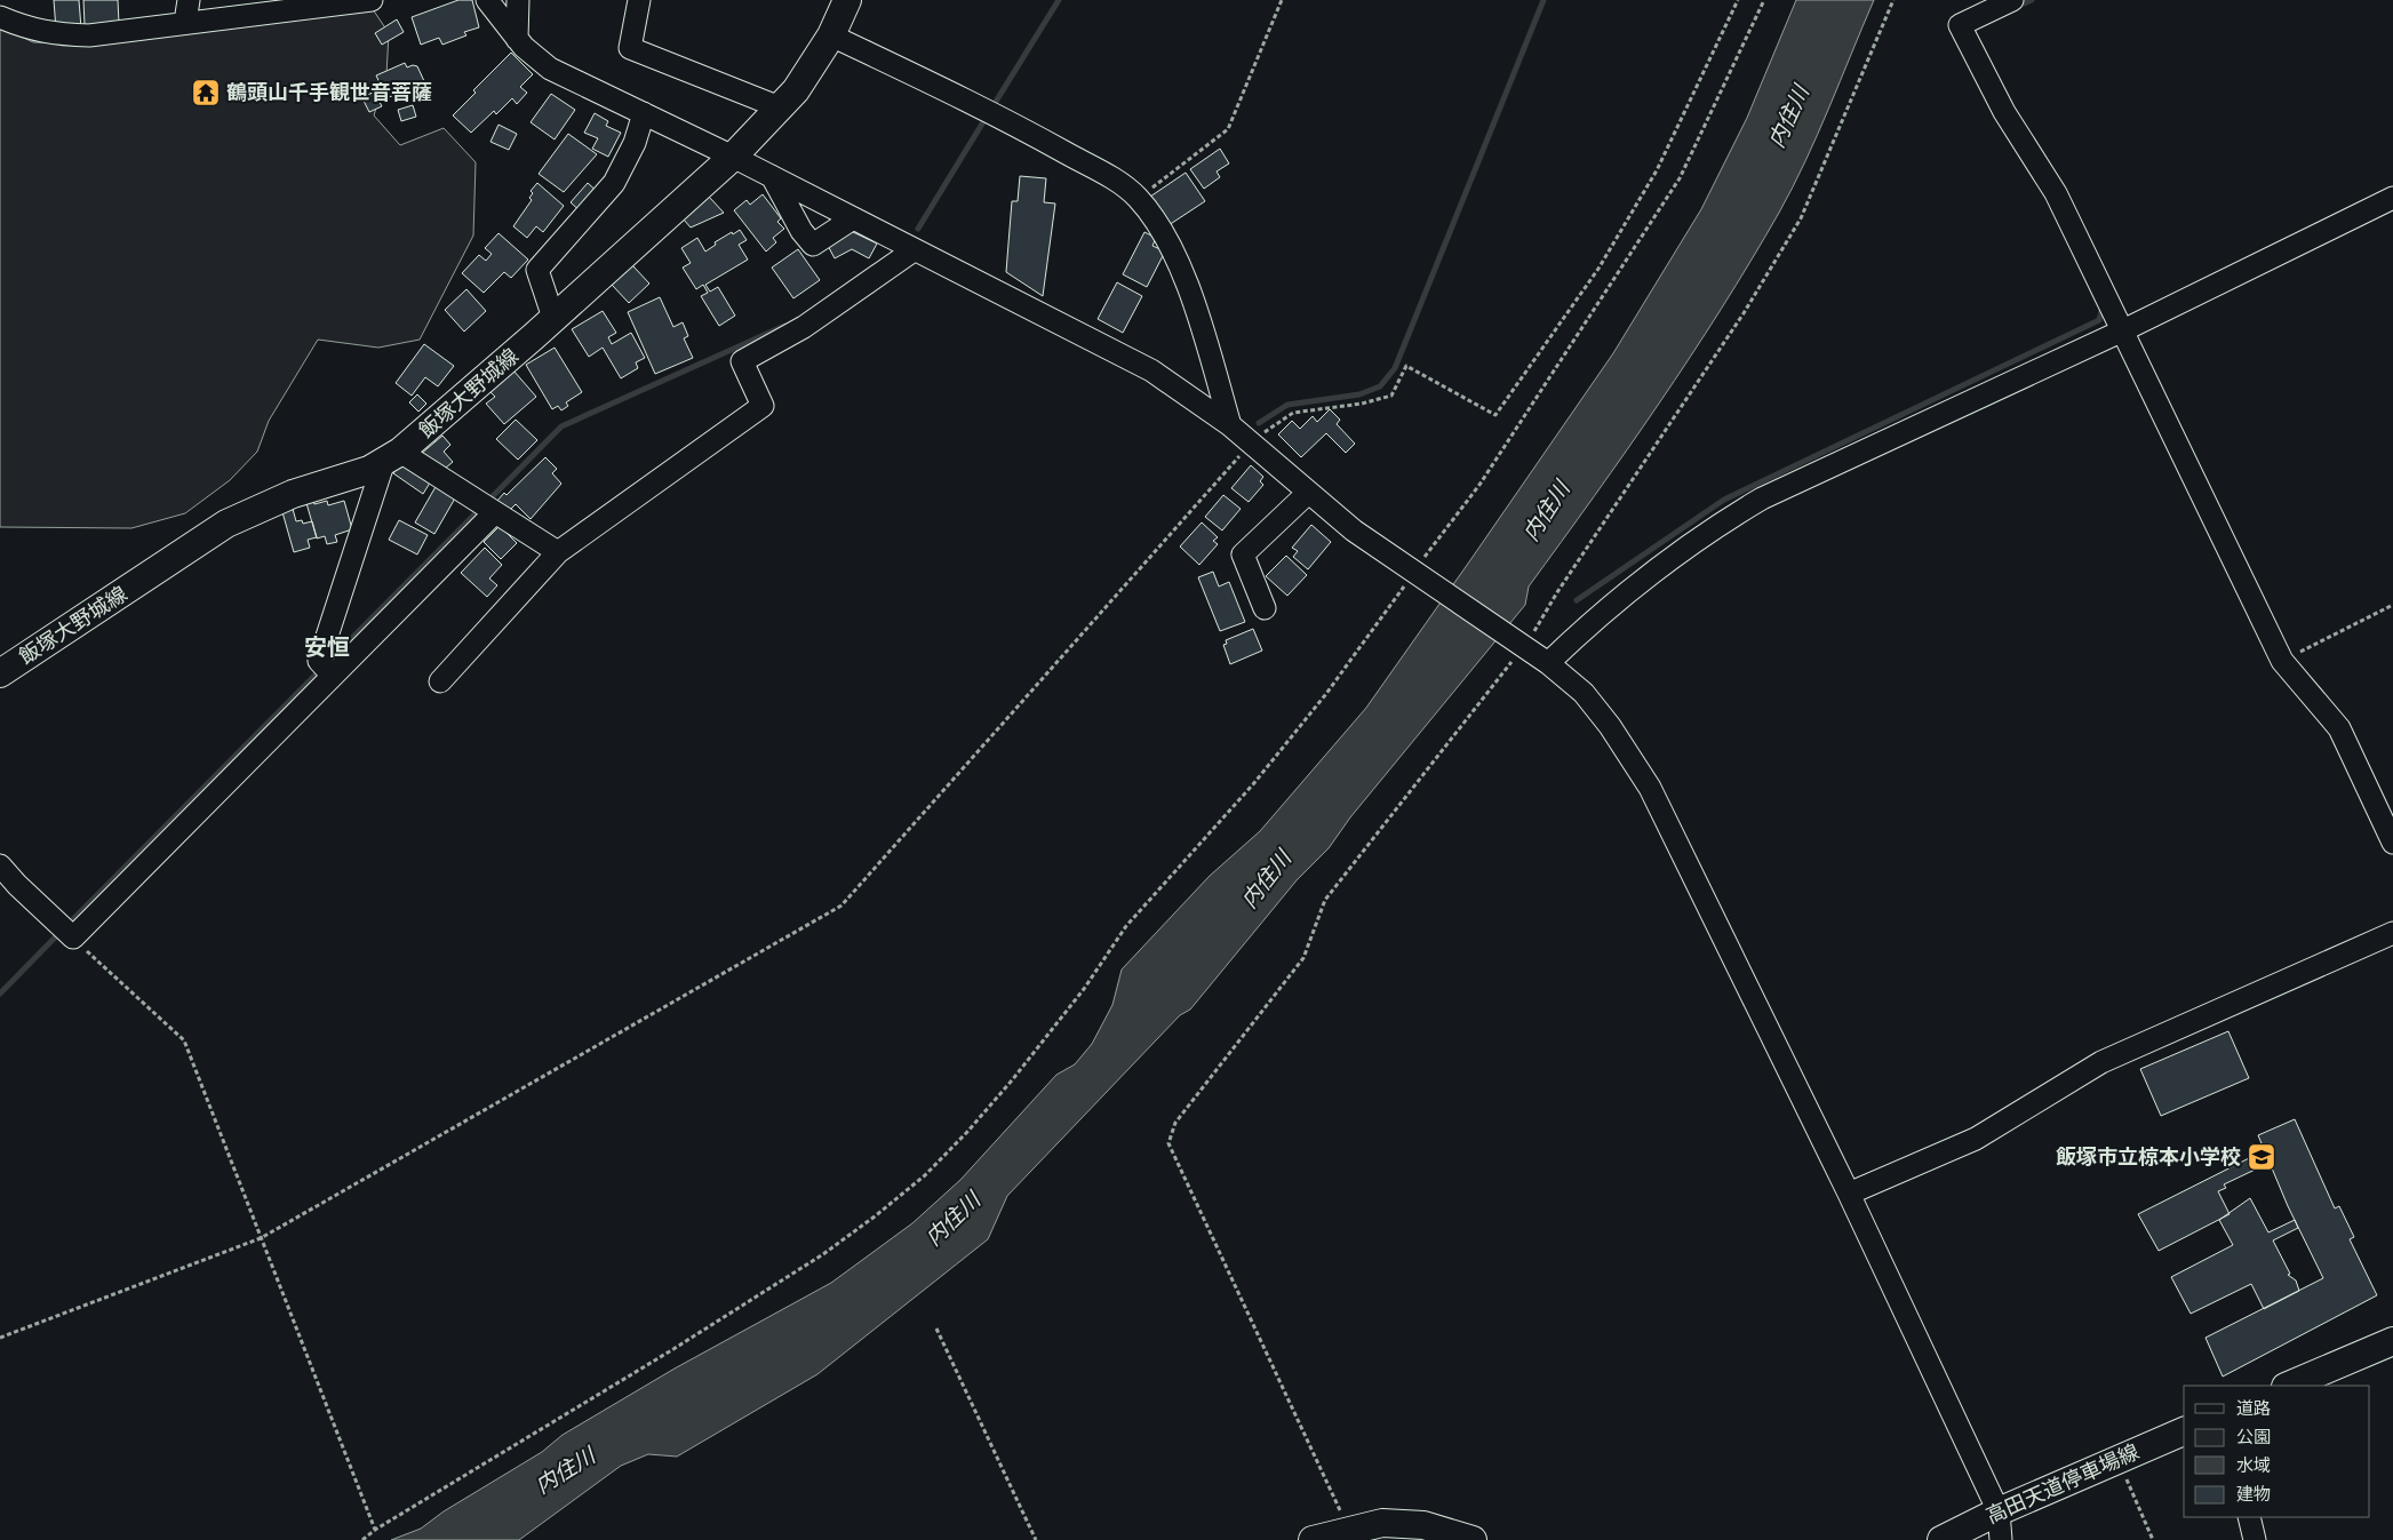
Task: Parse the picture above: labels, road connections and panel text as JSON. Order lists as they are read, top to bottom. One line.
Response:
{"streets":{"main road":["飯塚大野城線","高田天道停車場線"]},"districts":["安恒"],"water":["内住川"],"places":{"temple":["鶴頭山千手観世音菩薩"],"school or university":["飯塚市立椋本小学校"]},"legend":["道路","公園","水域","建物"]}
